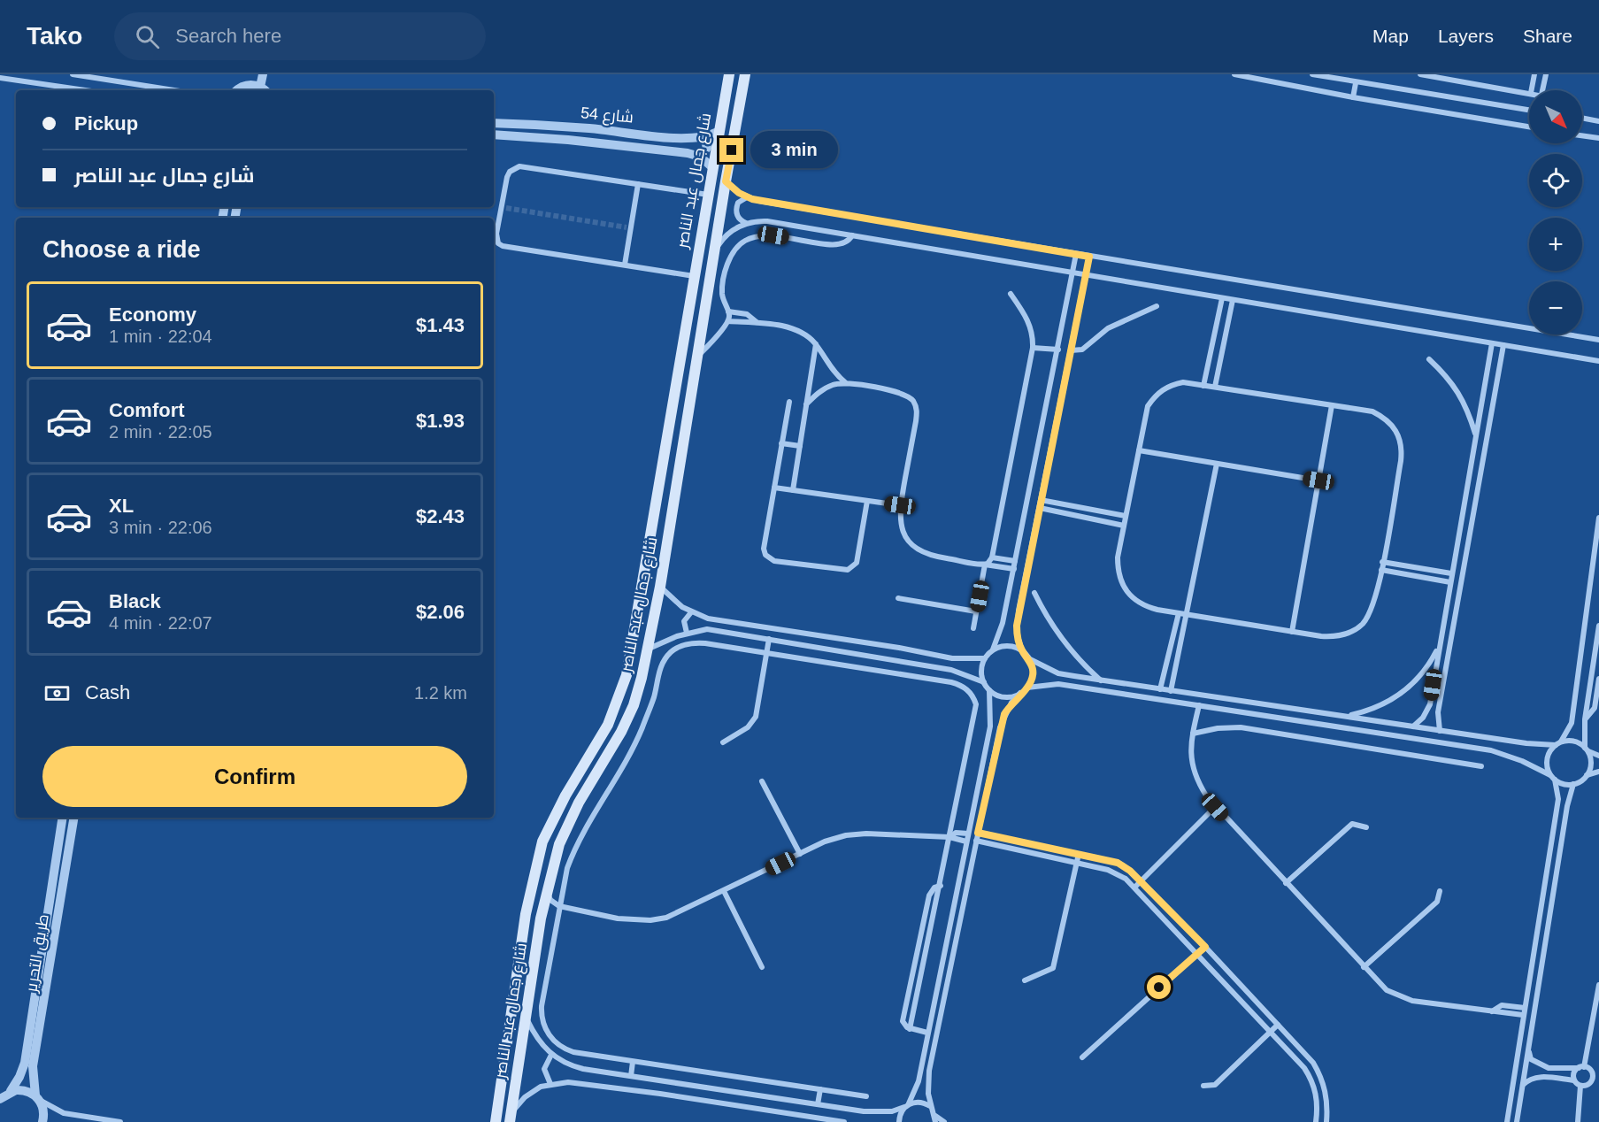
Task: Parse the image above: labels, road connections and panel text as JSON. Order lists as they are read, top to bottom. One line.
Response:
{"streets":{"main road":["شارع جمال عبد الناصر"],"street":["شارع 54","طريق التحرير"]},"crossings":[["شارع 54","شارع جمال عبد الناصر"]],"north":"bottom right","page":{"header":"Tako","search":"Search here","nav":["Map","Layers","Share"],"map_buttons":["+","−"],"banner":["Pickup","شارع جمال عبد الناصر"],"bubble":"3 min","heading":"Choose a ride","list":[{"name":"Economy","note":"1 min · 22:04","value":"$1.43"},{"name":"Comfort","note":"2 min · 22:05","value":"$1.93"},{"name":"XL","note":"3 min · 22:06","value":"$2.43"},{"name":"Black","note":"4 min · 22:07","value":"$2.06"}],"pay":["Cash","1.2 km"],"buttons":"Confirm"}}
